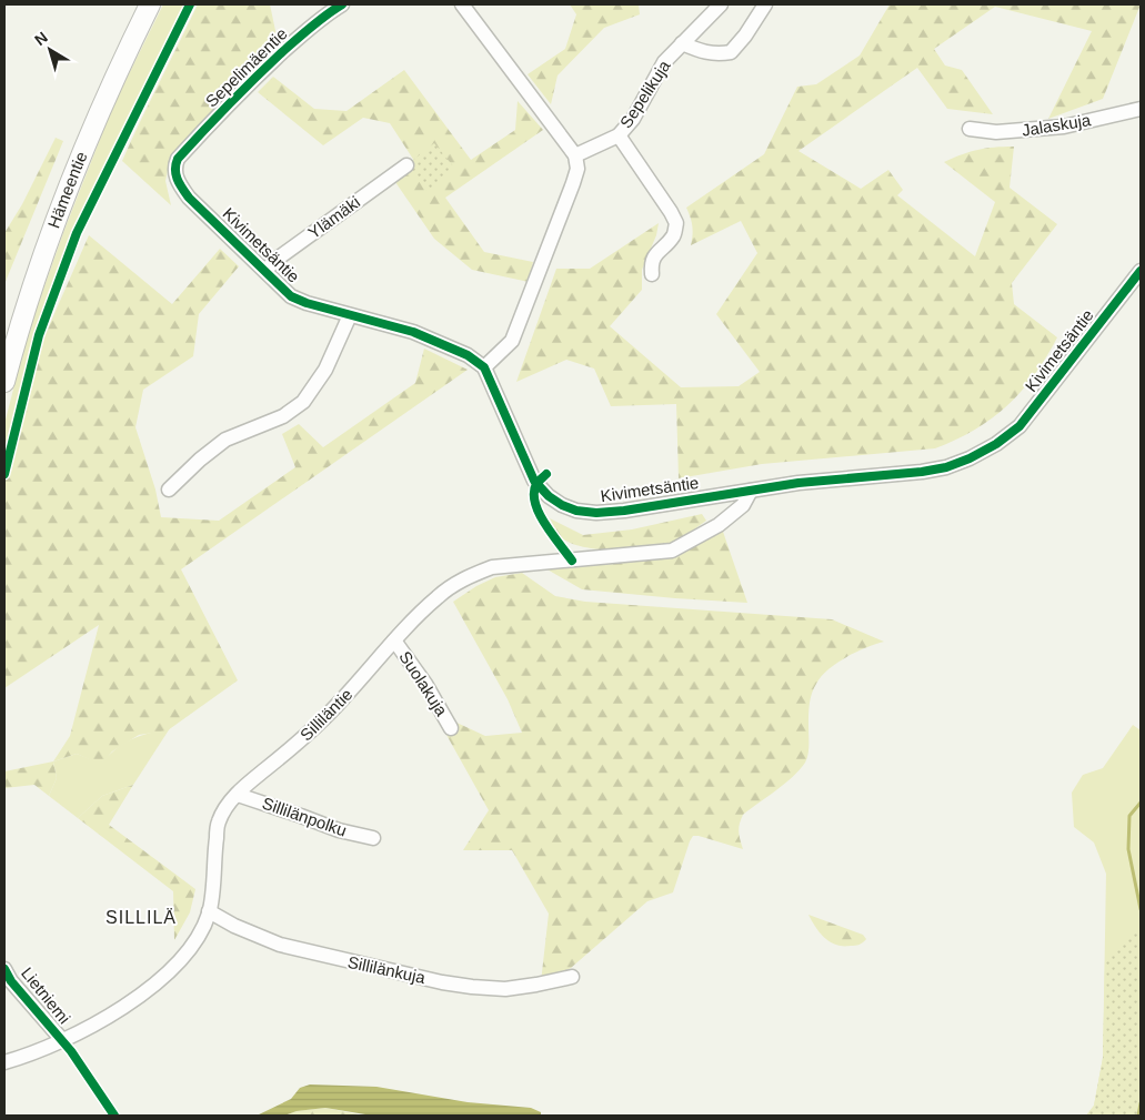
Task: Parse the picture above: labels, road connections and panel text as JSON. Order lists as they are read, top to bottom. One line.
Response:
{"streets":{"highway":["Hämeentie"],"street":["Sepelimäentie","Sepelikuja","Jalaskuja","Ylämäki","Kivimetsäntie","Suolakuja","Silliläntie","Sillilänpolku","Sillilänkuja","Lietniemi"]},"crossings":[["Sepelimäentie","Kivimetsäntie"],["Ylämäki","Kivimetsäntie"],["Kivimetsäntie","Silliläntie"],["Suolakuja","Silliläntie"],["Silliläntie","Sillilänpolku"],["Silliläntie","Sillilänkuja"],["Silliläntie","Lietniemi"]],"districts":["SILLILÄ"],"north":"top left"}
